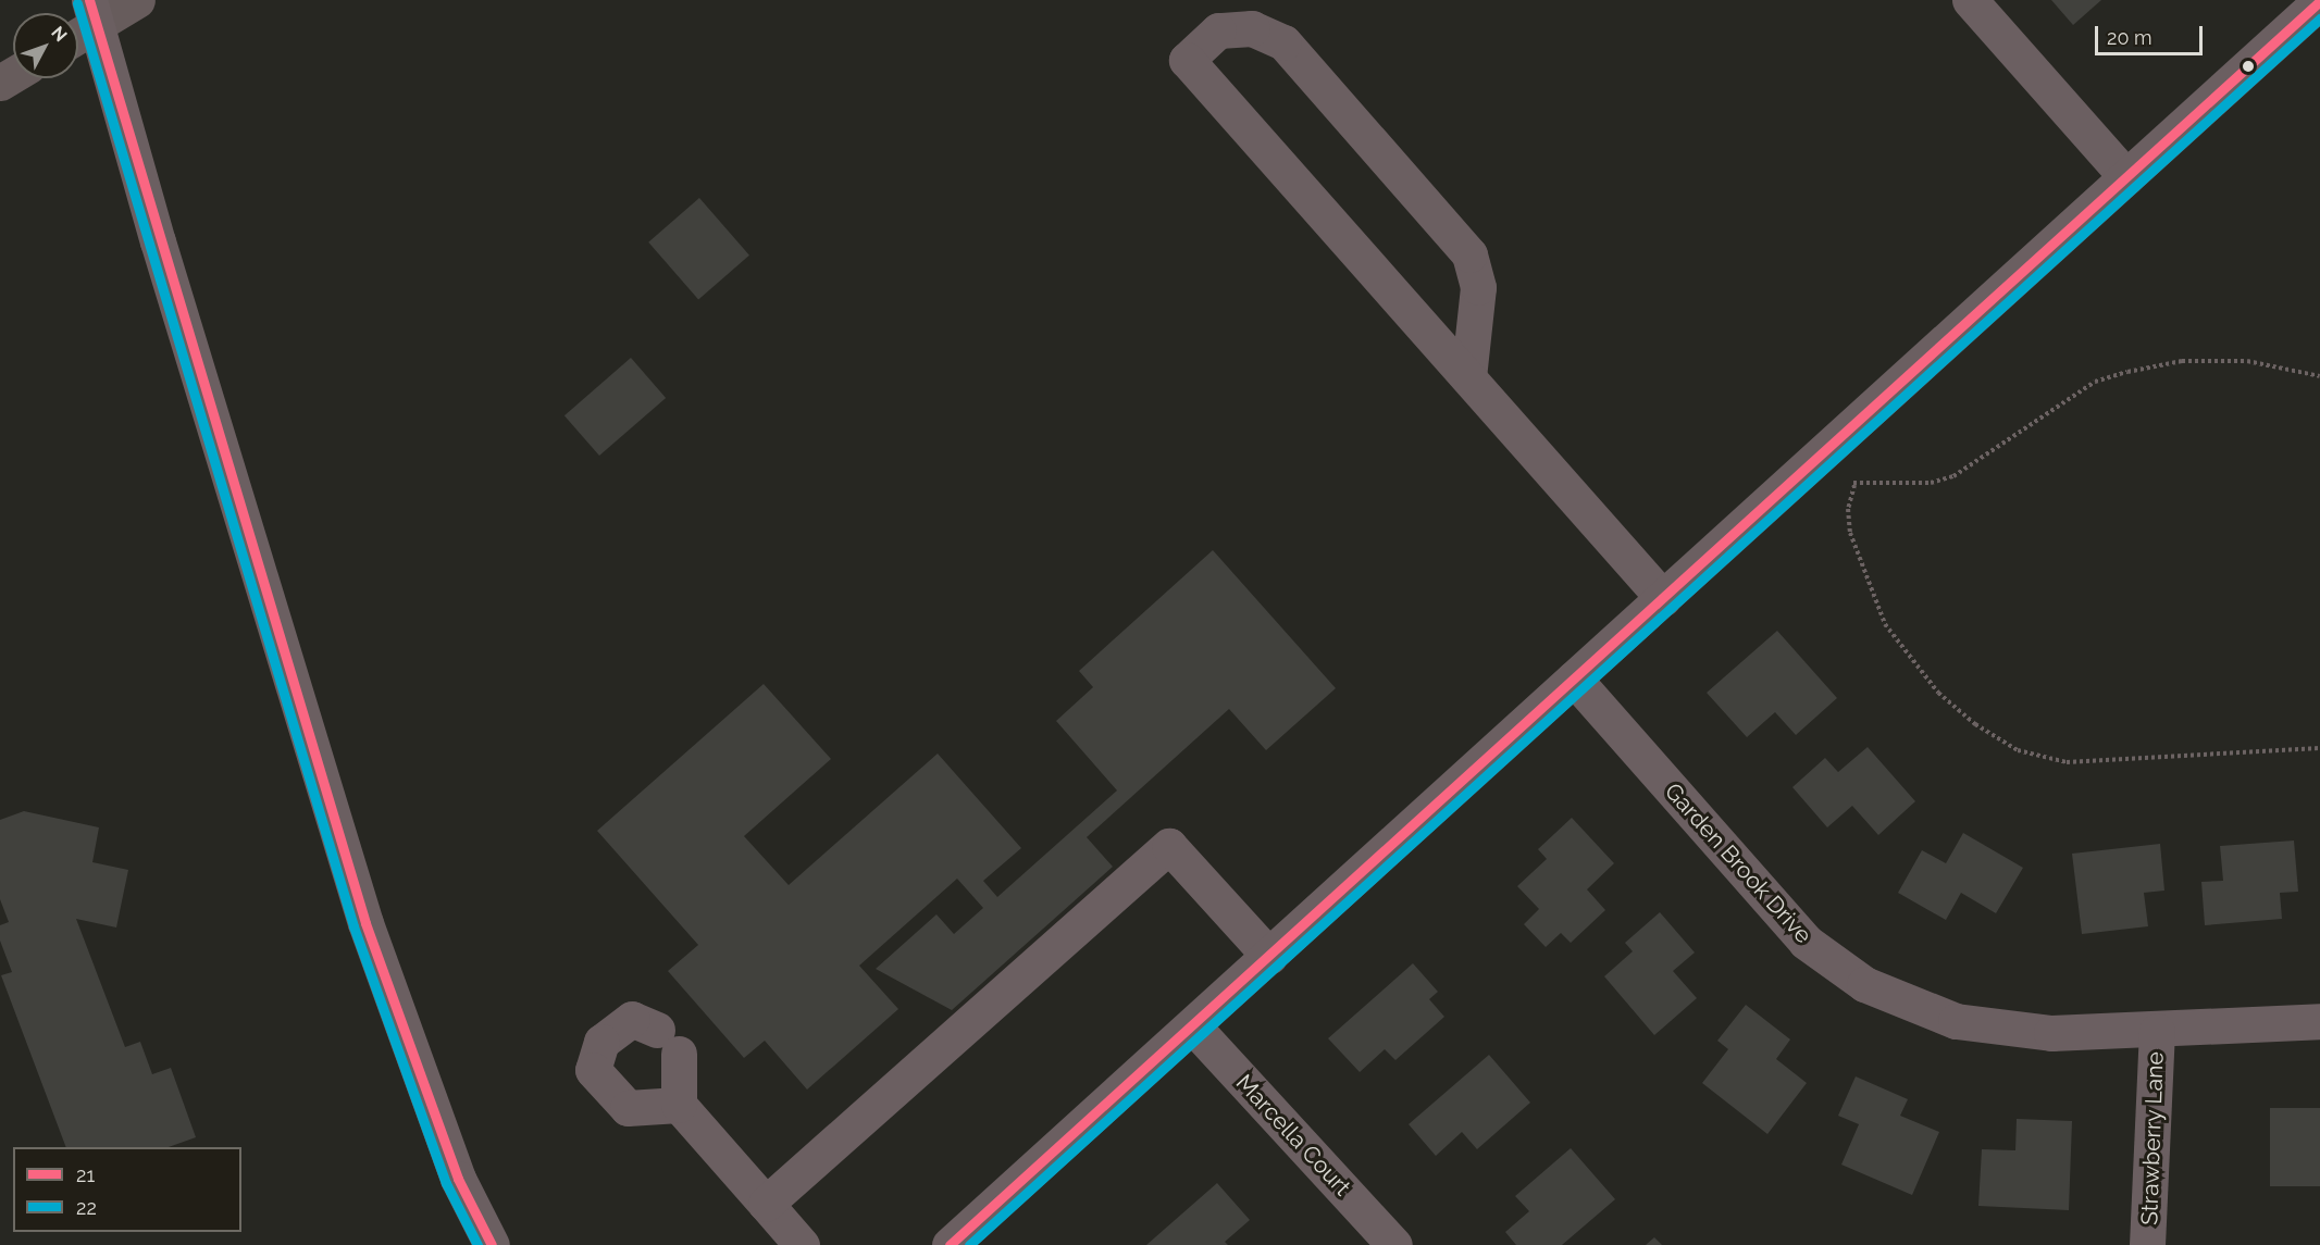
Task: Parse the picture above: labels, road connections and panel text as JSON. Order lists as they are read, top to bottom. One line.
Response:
{"streets":{"street":["Garden Brook Drive","Marcella Court","Strawberry Lane"]},"crossings":[["Garden Brook Drive","Strawberry Lane"]],"lines":["transit line 21","transit line 22"],"legend":["21","22"],"scale_bar":"20 m","north":"top right"}
